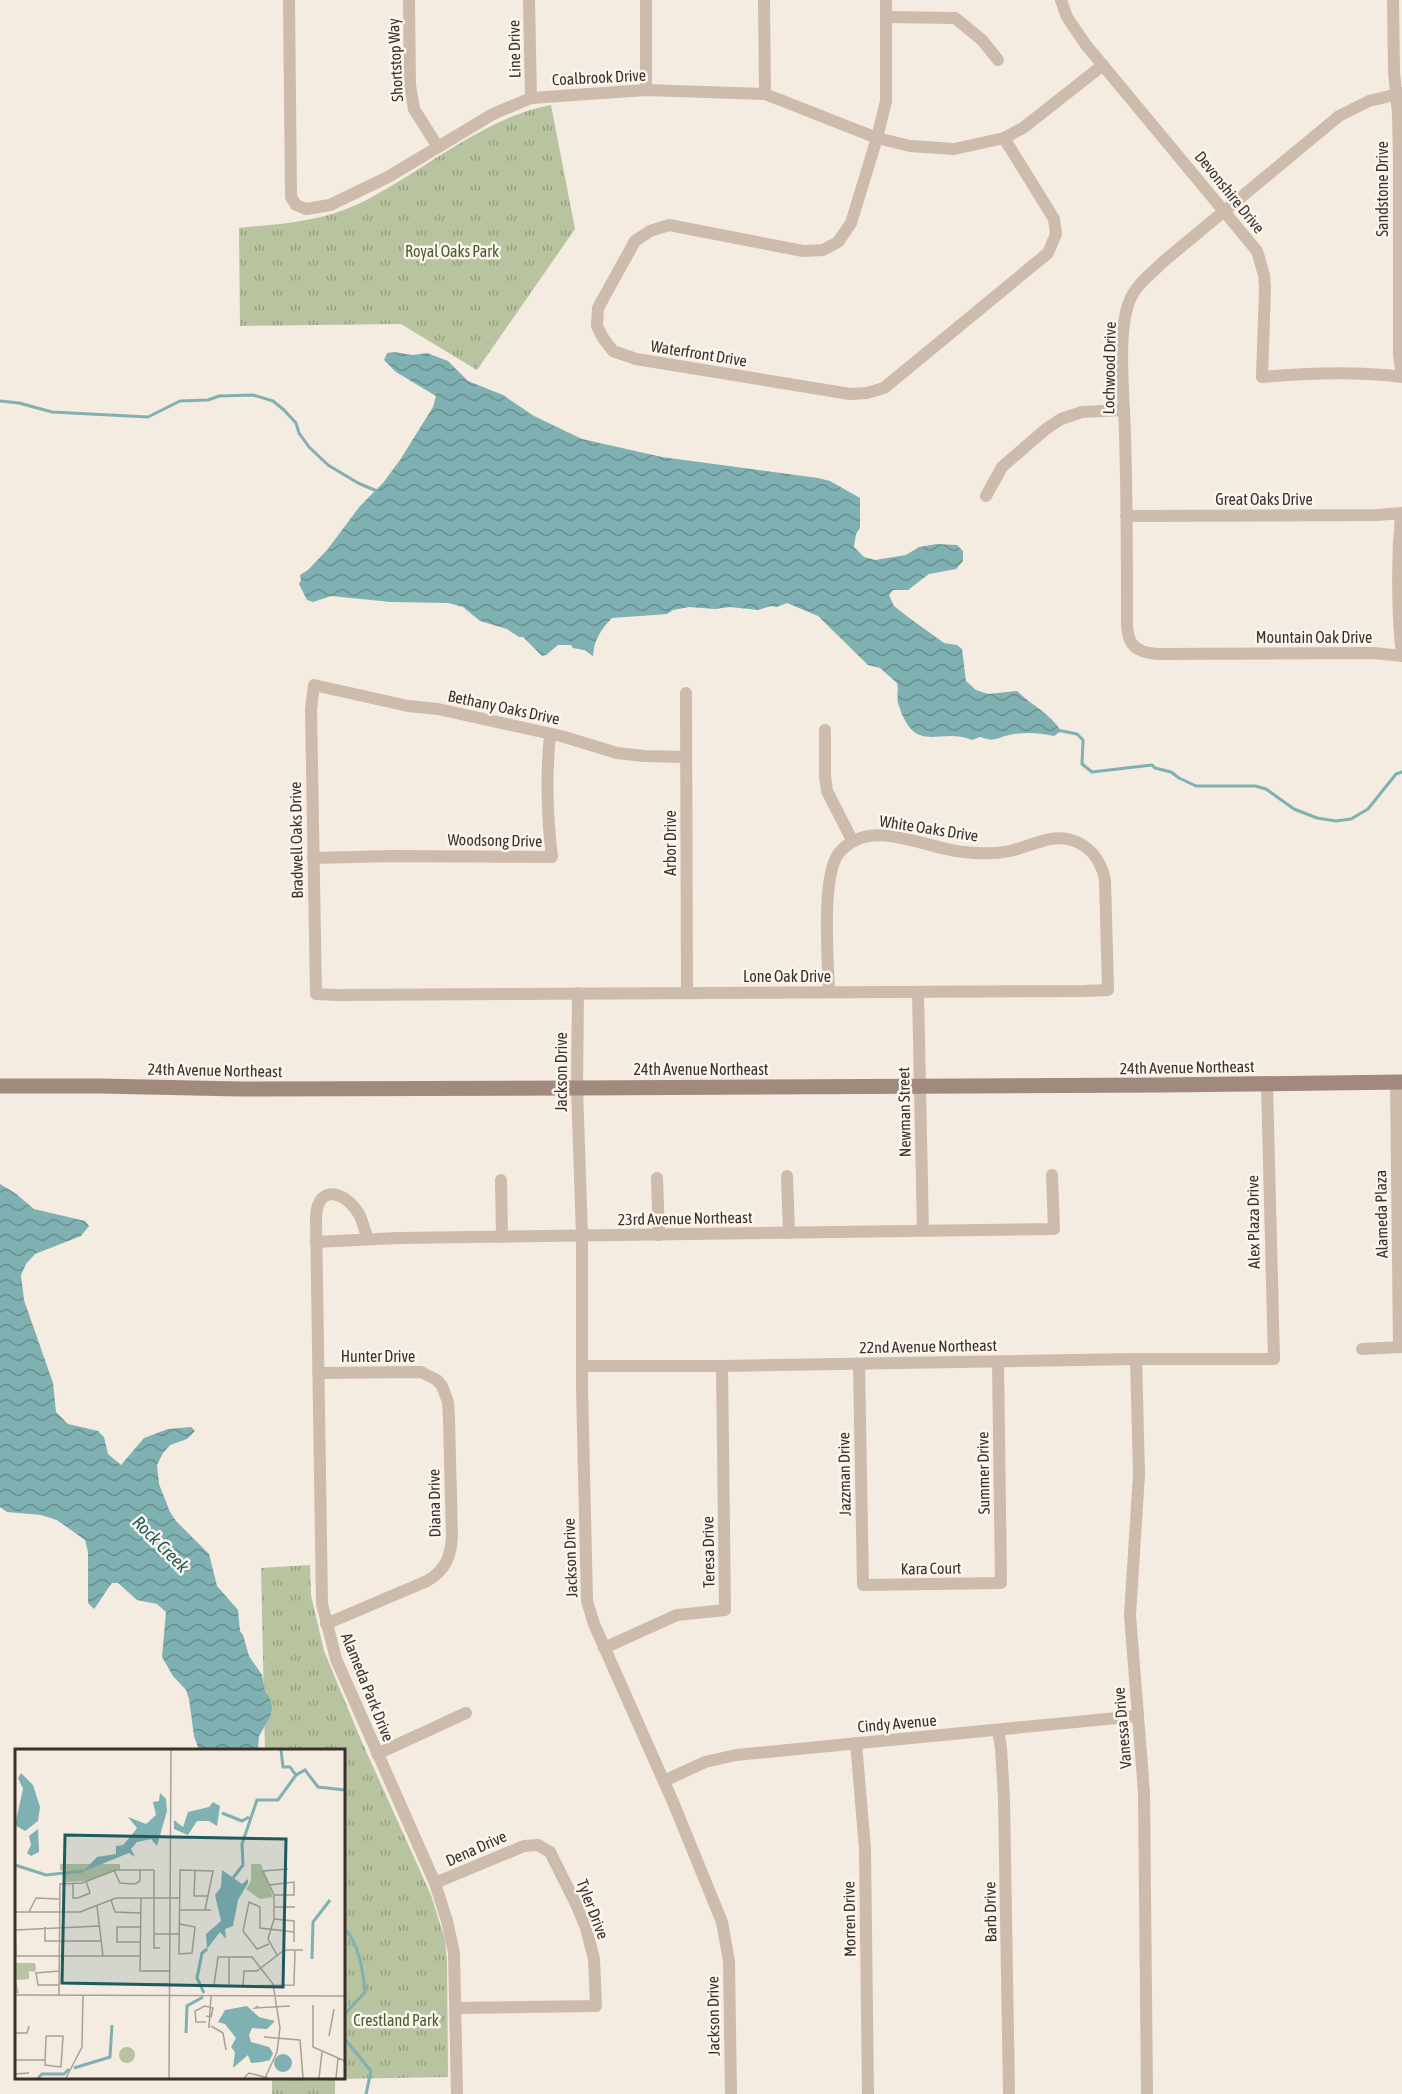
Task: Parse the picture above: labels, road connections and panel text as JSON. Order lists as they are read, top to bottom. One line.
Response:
{"streets":{"street":["Line Drive","Shortstop Way","Coalbrook Drive","Sandstone Drive","Devonshire Drive","Waterfront Drive","Lochwood Drive","Great Oaks Drive","Mountain Oak Drive","Bethany Oaks Drive","White Oaks Drive","Bradwell Oaks Drive","Woodsong Drive","Arbor Drive","Lone Oak Drive","24th Avenue Northeast","Jackson Drive","Newman Street","Alameda Plaza","23rd Avenue Northeast","Alex Plaza Drive","22nd Avenue Northeast","Hunter Drive","Summer Drive","Jazzman Drive","Diana Drive","Teresa Drive","Kara Court","Alameda Park Drive","Cindy Avenue","Vanessa Drive","Dena Drive","Tyler Drive","Barb Drive","Morren Drive"]},"crossings":[["Line Drive","Coalbrook Drive"],["Shortstop Way","Coalbrook Drive"],["Coalbrook Drive","Devonshire Drive"],["Coalbrook Drive","Waterfront Drive"],["Sandstone Drive","Devonshire Drive"],["Sandstone Drive","Lochwood Drive"],["Devonshire Drive","Lochwood Drive"],["Lochwood Drive","Great Oaks Drive"],["Lochwood Drive","Mountain Oak Drive"],["Great Oaks Drive","Mountain Oak Drive"],["Bethany Oaks Drive","Bradwell Oaks Drive"],["Bethany Oaks Drive","Woodsong Drive"],["Bethany Oaks Drive","Arbor Drive"],["White Oaks Drive","Lone Oak Drive"],["Bradwell Oaks Drive","Woodsong Drive"],["Bradwell Oaks Drive","Lone Oak Drive"],["Arbor Drive","Lone Oak Drive"],["Lone Oak Drive","Jackson Drive"],["Lone Oak Drive","Newman Street"],["24th Avenue Northeast","Jackson Drive"],["24th Avenue Northeast","Newman Street"],["24th Avenue Northeast","Alameda Plaza"],["24th Avenue Northeast","Alex Plaza Drive"],["Jackson Drive","23rd Avenue Northeast"],["Jackson Drive","22nd Avenue Northeast"],["Jackson Drive","Teresa Drive"],["Jackson Drive","Cindy Avenue"],["Newman Street","23rd Avenue Northeast"],["23rd Avenue Northeast","Alameda Park Drive"],["Alex Plaza Drive","22nd Avenue Northeast"],["22nd Avenue Northeast","Summer Drive"],["22nd Avenue Northeast","Jazzman Drive"],["22nd Avenue Northeast","Teresa Drive"],["22nd Avenue Northeast","Vanessa Drive"],["Hunter Drive","Diana Drive"],["Hunter Drive","Alameda Park Drive"],["Summer Drive","Kara Court"],["Jazzman Drive","Kara Court"],["Diana Drive","Alameda Park Drive"],["Alameda Park Drive","Dena Drive"],["Alameda Park Drive","Tyler Drive"],["Cindy Avenue","Vanessa Drive"],["Cindy Avenue","Barb Drive"],["Cindy Avenue","Morren Drive"],["Dena Drive","Tyler Drive"]],"water":["Rock Creek"],"parks":["Royal Oaks Park","Crestland Park"]}
